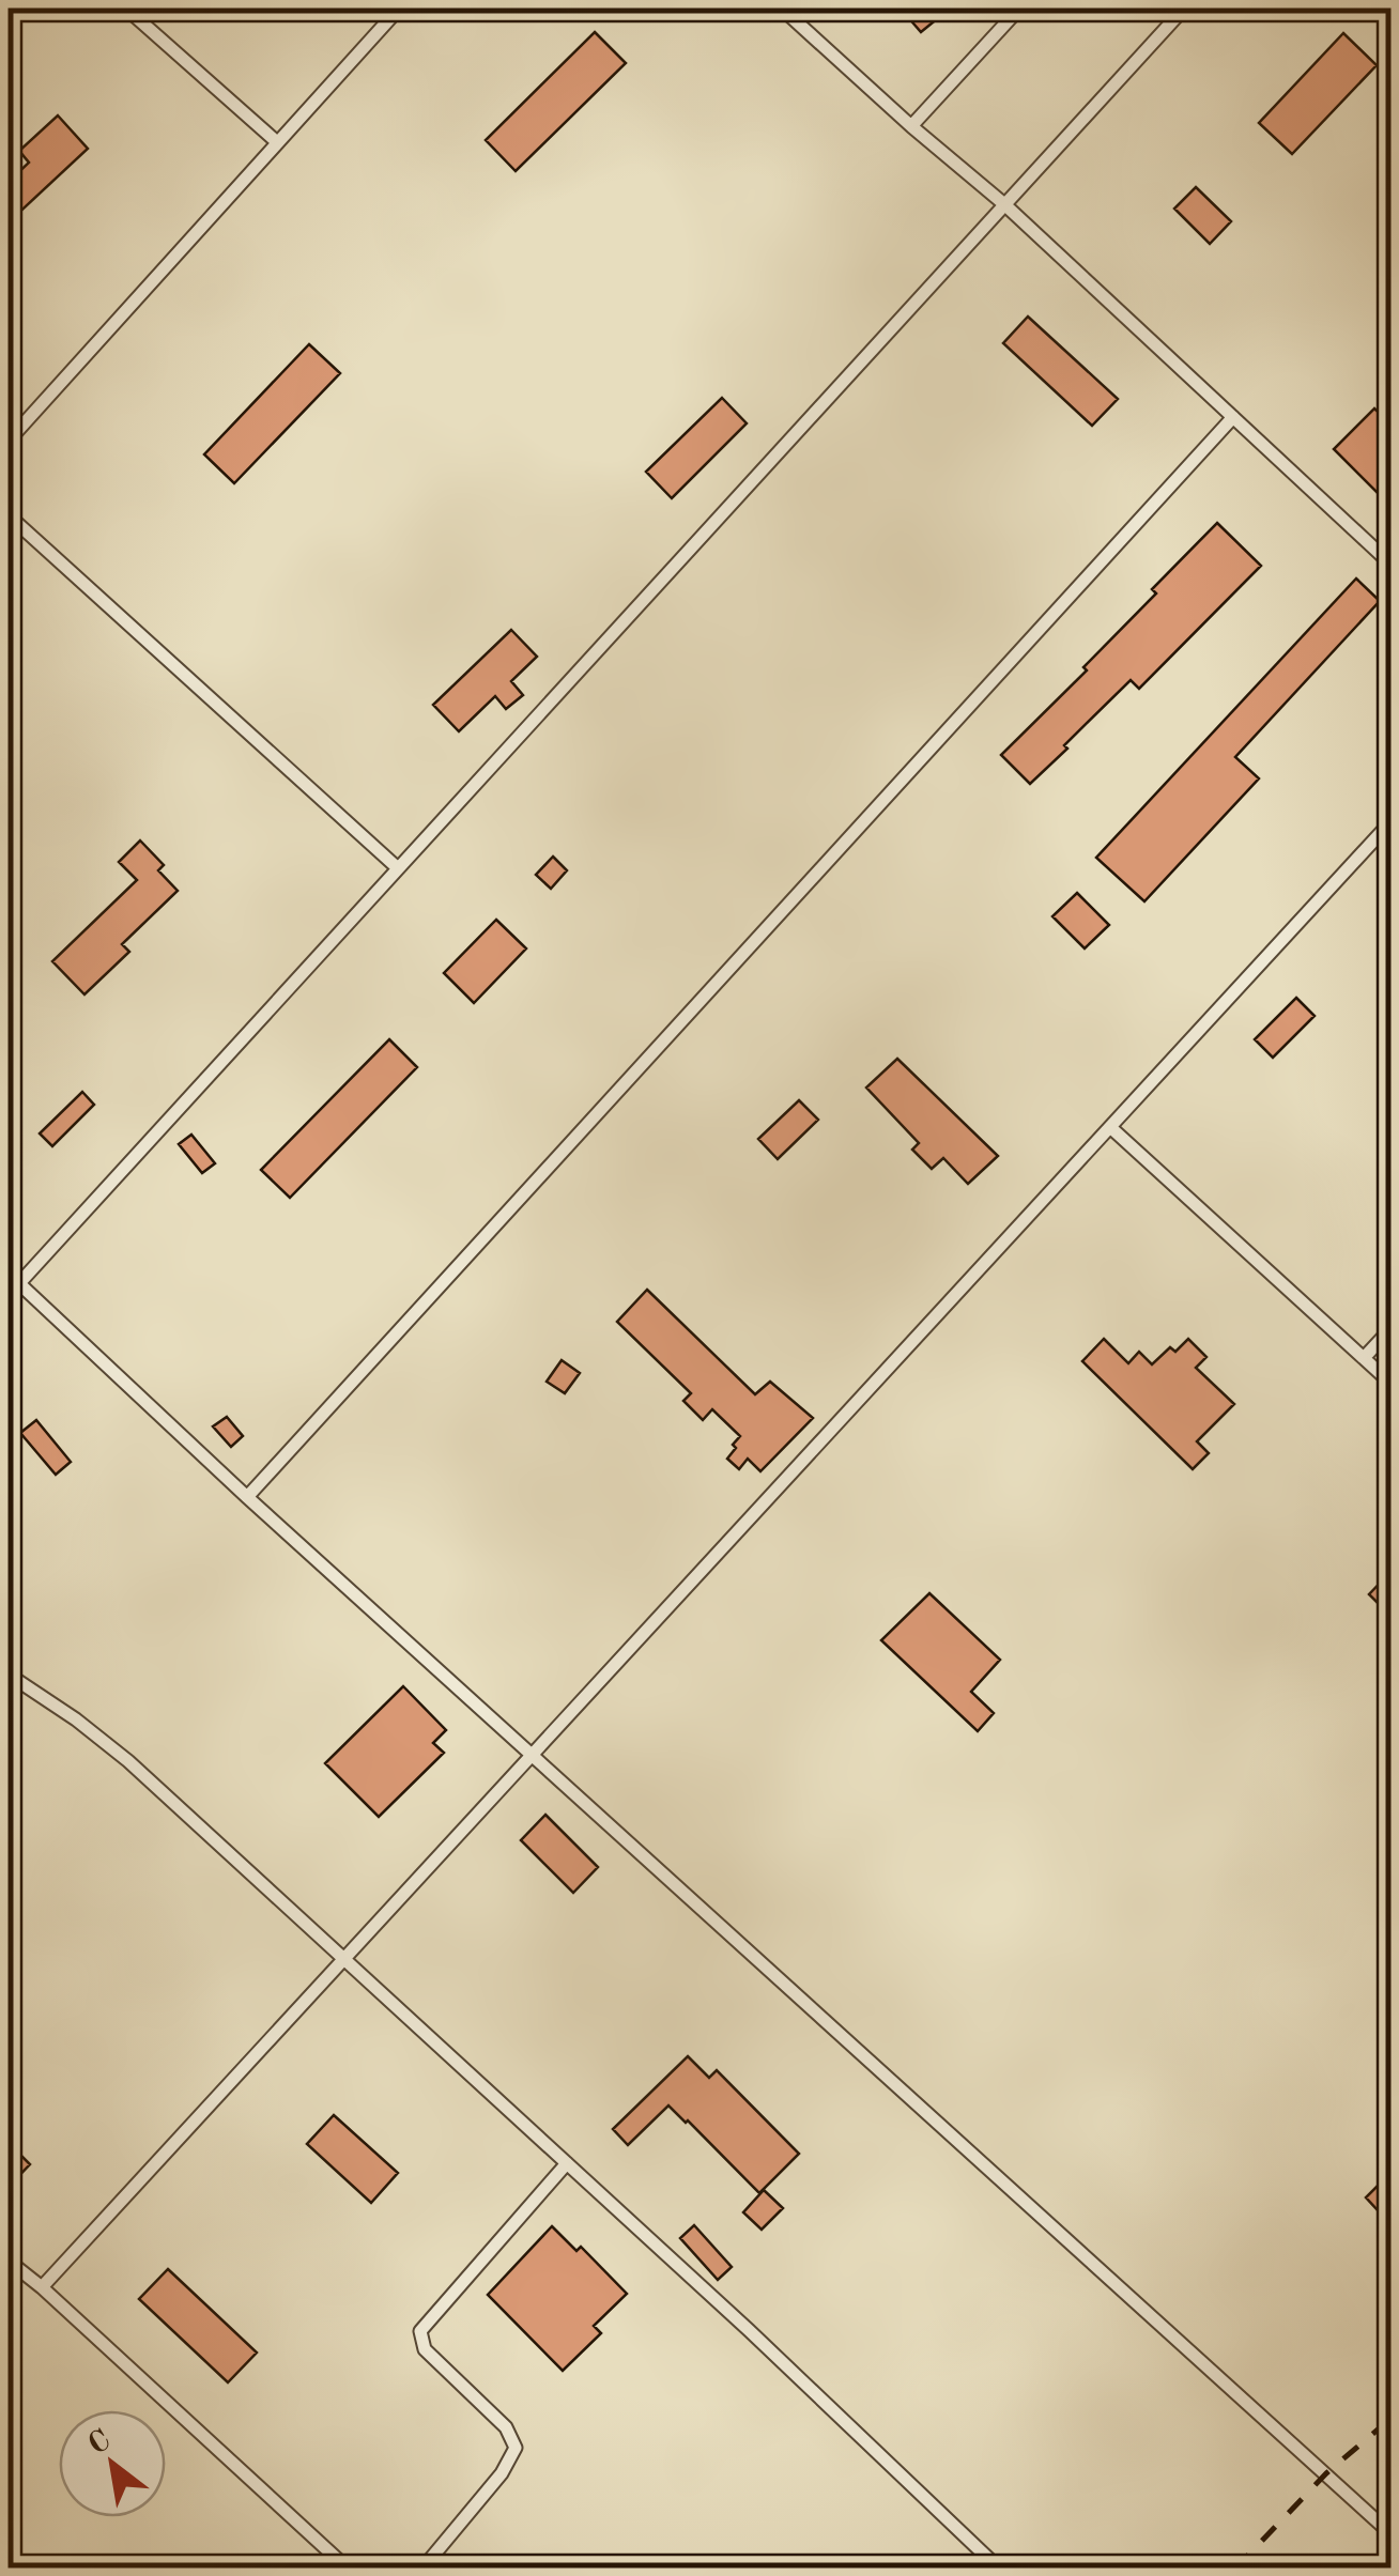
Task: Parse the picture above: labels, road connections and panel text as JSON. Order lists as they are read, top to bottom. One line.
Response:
{"north":"top left"}
